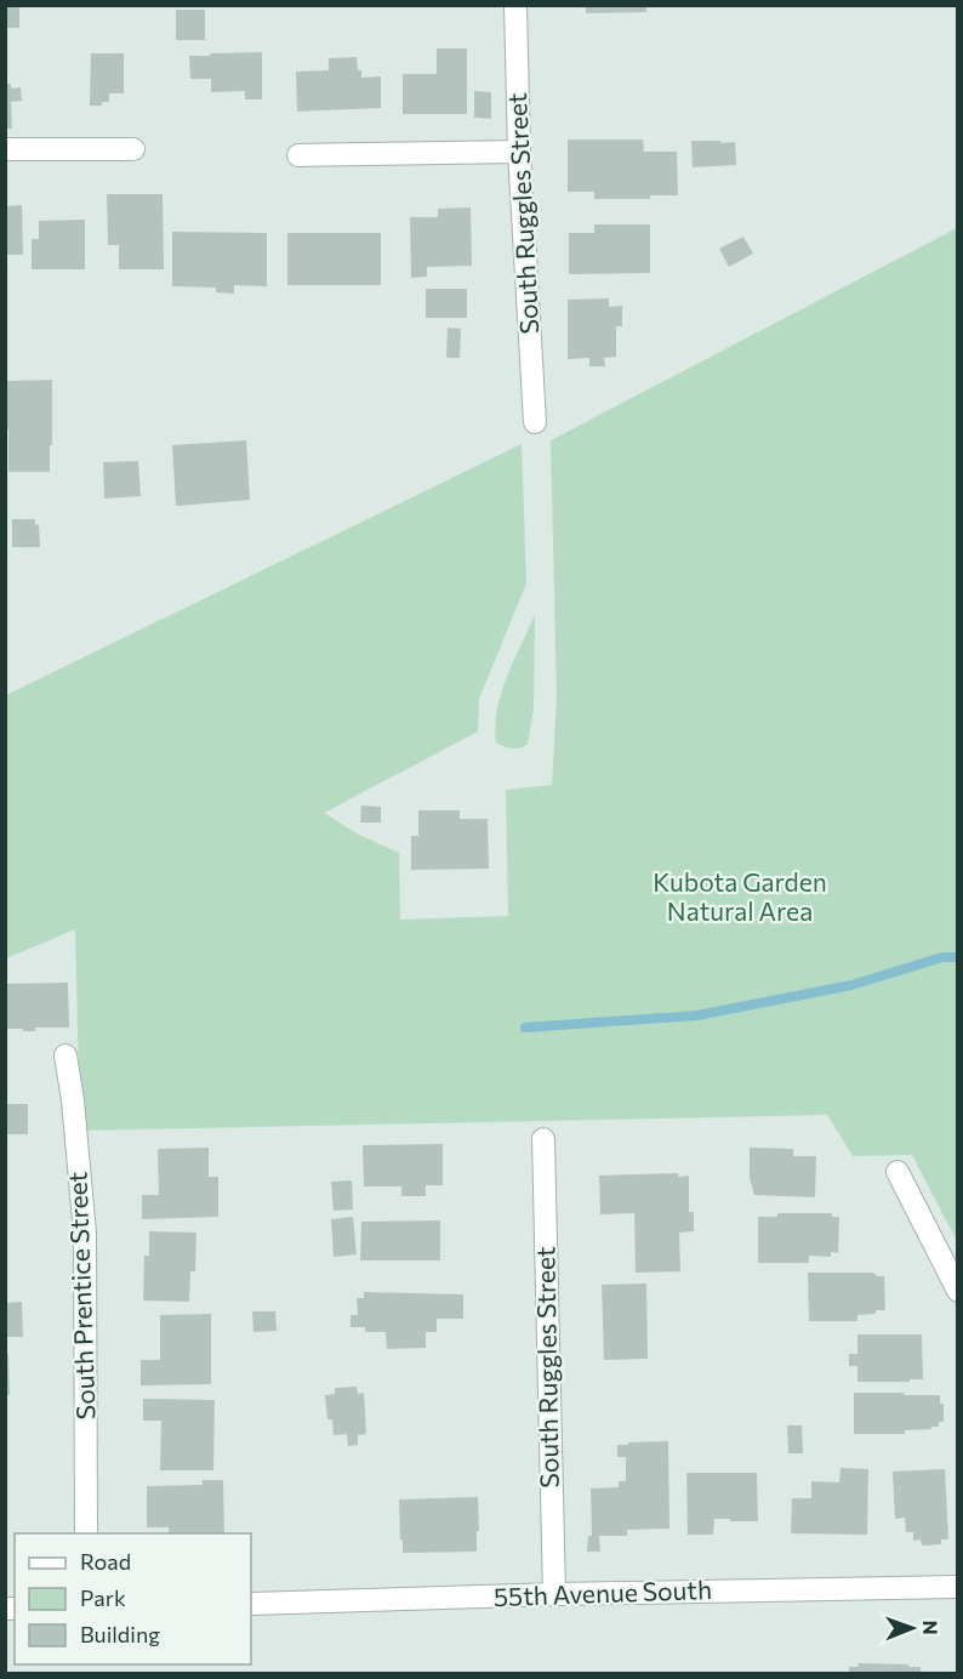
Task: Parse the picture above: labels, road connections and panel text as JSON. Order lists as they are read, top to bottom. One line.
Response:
{"streets":{"street":["South Ruggles Street","South Prentice Street","55th Avenue South"]},"crossings":[["South Ruggles Street","55th Avenue South"]],"parks":["Kubota Garden Natural Area"],"legend":["Road","Park","Building"],"north":"right"}
